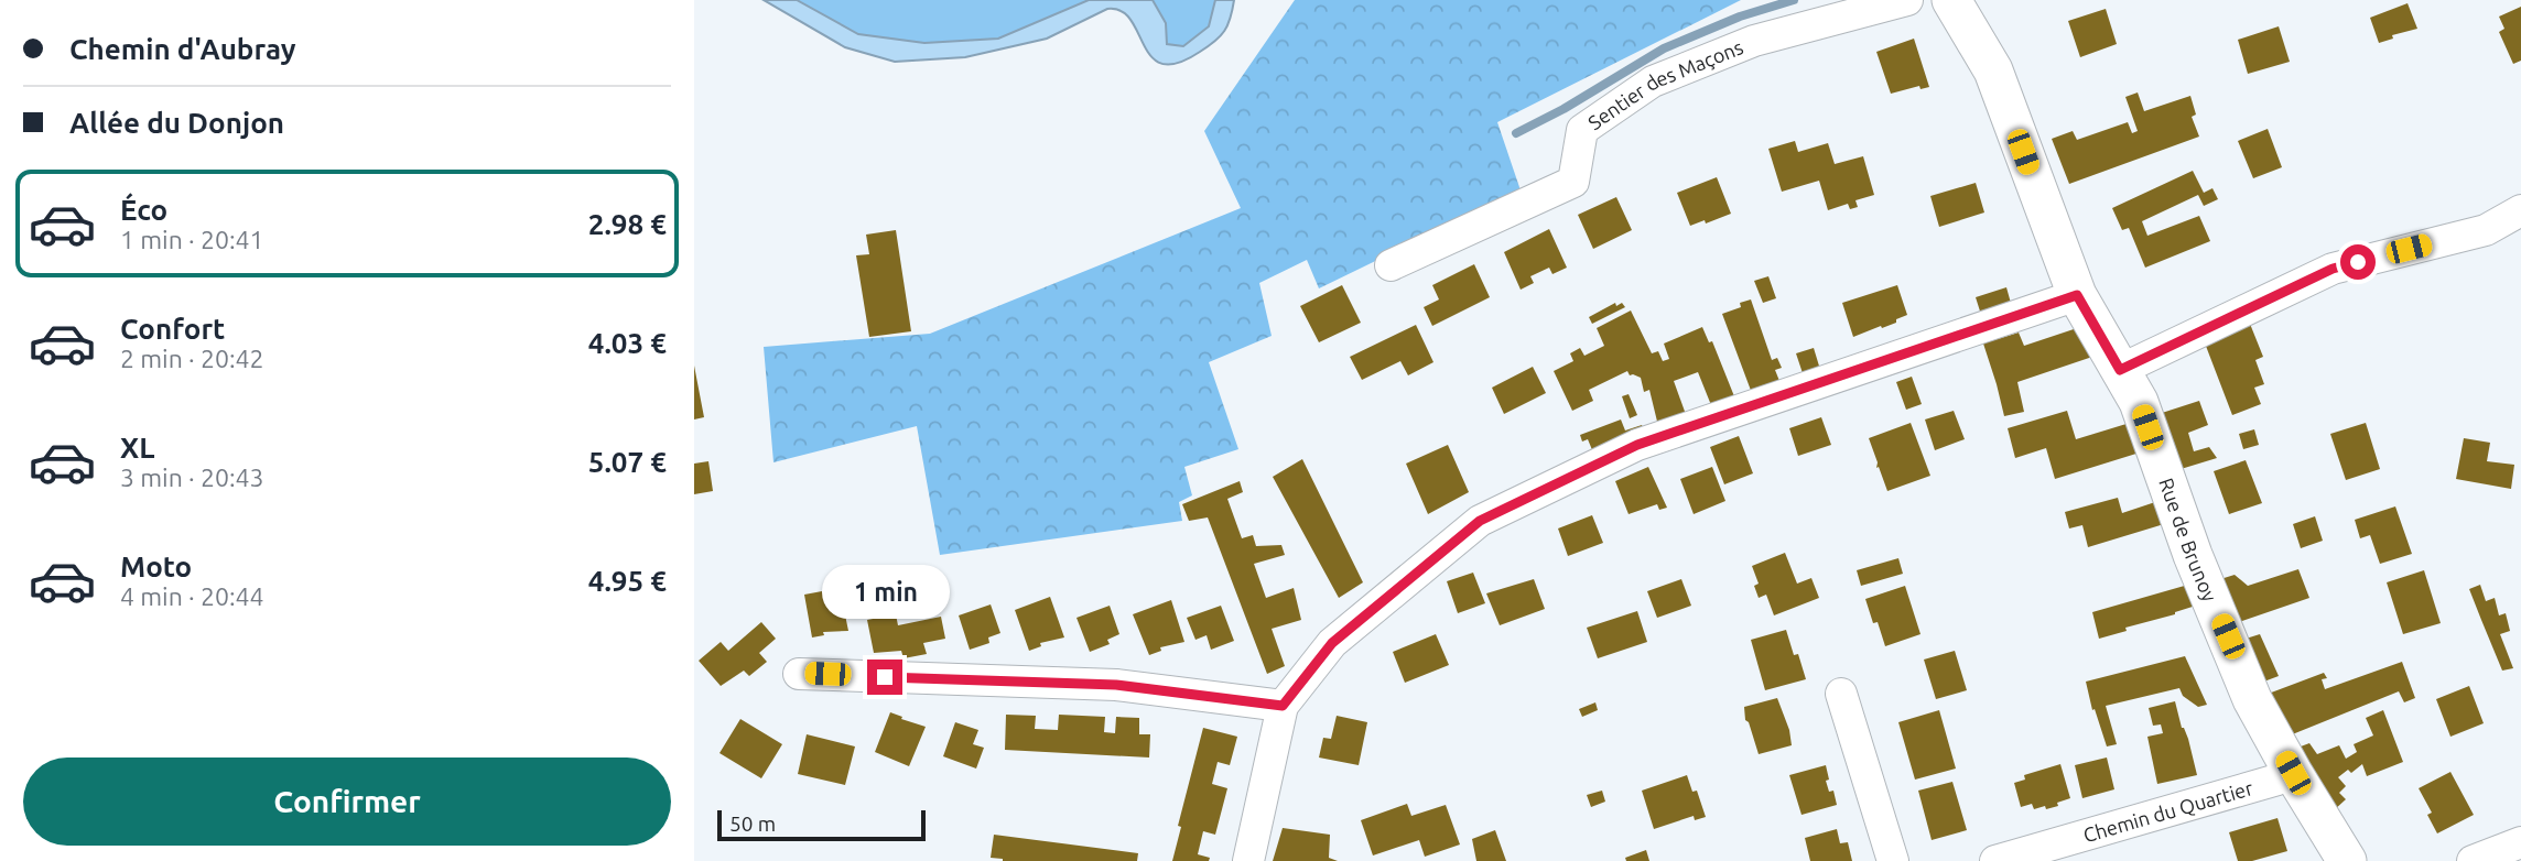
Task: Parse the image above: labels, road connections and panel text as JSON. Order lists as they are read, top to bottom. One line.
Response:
{"streets":{"street":["Sentier des Maçons","Rue de Brunoy","Chemin du Quartier"]},"crossings":[["Rue de Brunoy","Chemin du Quartier"]],"scale_bar":"50 m","page":{"banner":["Chemin d'Aubray","Allée du Donjon"],"list":[{"name":"Éco","note":"1 min · 20:41","value":"2.98 €"},{"name":"Confort","note":"2 min · 20:42","value":"4.03 €"},{"name":"XL","note":"3 min · 20:43","value":"5.07 €"},{"name":"Moto","note":"4 min · 20:44","value":"4.95 €"}],"bubble":"1 min","buttons":"Confirmer","scale":"50 m"}}
